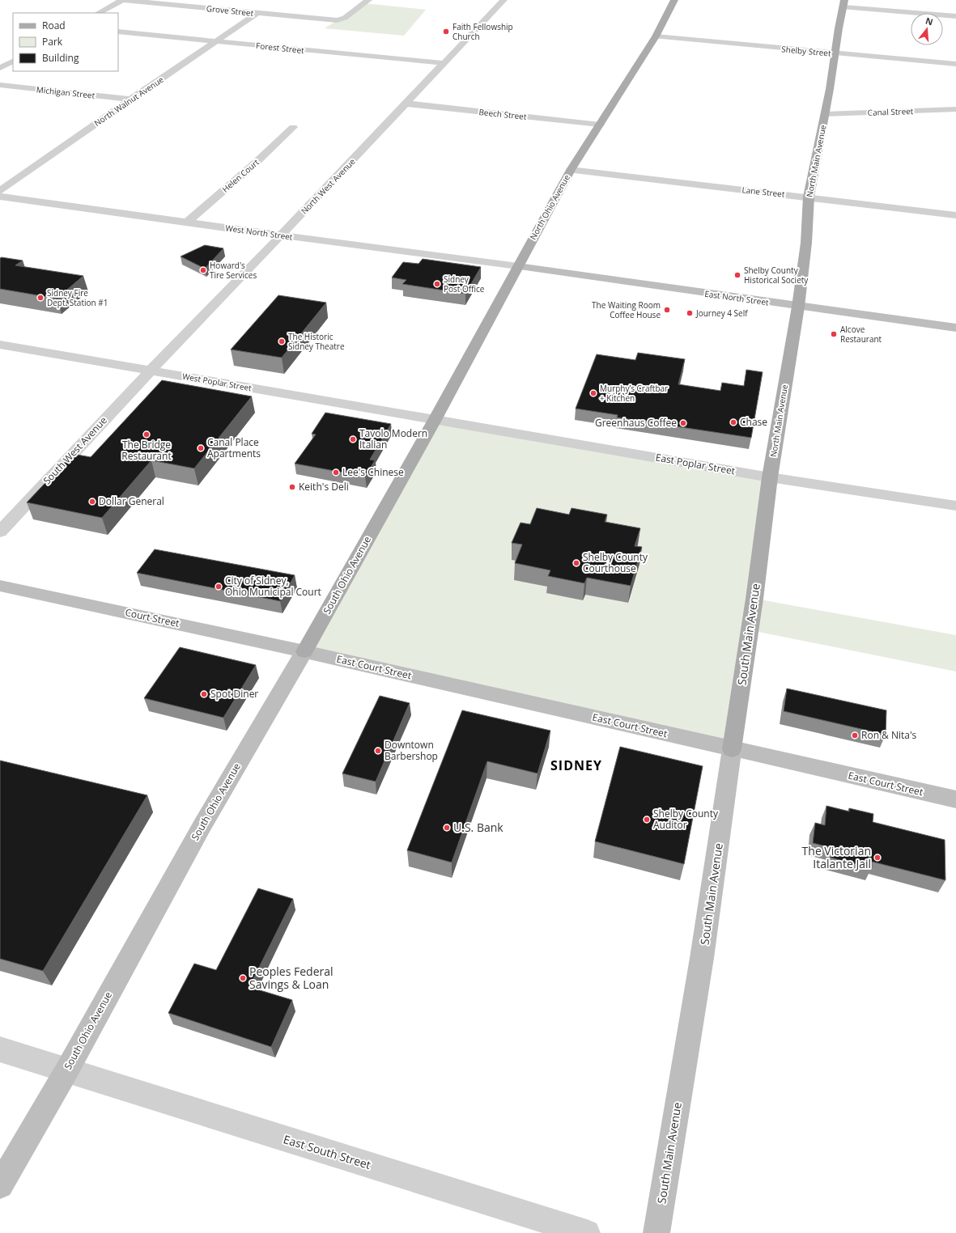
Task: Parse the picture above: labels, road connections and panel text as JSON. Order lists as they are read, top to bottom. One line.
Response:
{"streets":{"main road":["North Main Avenue","North Ohio Avenue","East North Street","South Ohio Avenue","Court Street","South Main Avenue","East Court Street"],"street":["Grove Street","Forest Street","Shelby Street","Michigan Street","North Walnut Avenue","Canal Street","Beech Street","Helen Court","North West Avenue","Lane Street","West North Street","West Poplar Street","South West Avenue","East Poplar Street","East South Street"]},"crossings":[["Grove Street","North Walnut Avenue"],["Forest Street","North Walnut Avenue"],["Forest Street","North West Avenue"],["Shelby Street","North Main Avenue"],["Shelby Street","North Ohio Avenue"],["Michigan Street","North Walnut Avenue"],["Canal Street","North Main Avenue"],["Beech Street","North West Avenue"],["Beech Street","North Ohio Avenue"],["North Main Avenue","Lane Street"],["North Main Avenue","East North Street"],["North Main Avenue","East Poplar Street"],["North Main Avenue","South Main Avenue"],["Helen Court","West North Street"],["North West Avenue","West North Street"],["North West Avenue","West Poplar Street"],["North West Avenue","South West Avenue"],["Lane Street","North Ohio Avenue"],["North Ohio Avenue","West North Street"],["North Ohio Avenue","East North Street"],["North Ohio Avenue","West Poplar Street"],["North Ohio Avenue","East Poplar Street"],["North Ohio Avenue","South Ohio Avenue"],["West North Street","East North Street"],["West Poplar Street","South West Avenue"],["West Poplar Street","East Poplar Street"],["West Poplar Street","South Ohio Avenue"],["East Poplar Street","South Ohio Avenue"],["East Poplar Street","South Main Avenue"],["South Ohio Avenue","Court Street"],["South Ohio Avenue","East Court Street"],["South Ohio Avenue","East South Street"],["Court Street","East Court Street"],["South Main Avenue","East Court Street"]],"districts":["SIDNEY"],"places":["Faith Fellowship Church","Howard's Tire Services","Shelby County Historical Society","Sidney Post Office","Sidney Fire Dept. Station #1","The Waiting Room Coffee House","Journey 4 Self","Alcove Restaurant","The Historic Sidney Theatre","Murphy’s Craftbar + Kitchen","Chase","Greenhaus Coffee","The Bridge Restaurant","Tavolo Modern Italian","Canal Place Apartments","Lee's Chinese","Keith's Deli","Dollar General","Shelby County Courthouse","City of Sidney, Ohio Municipal Court","Spot Diner","Ron & Nita's","Downtown Barbershop","Shelby County Auditor","U.S. Bank","The Victorian Italante Jail","Peoples Federal Savings & Loan"],"legend":["Road","Park","Building"],"north":"top"}
